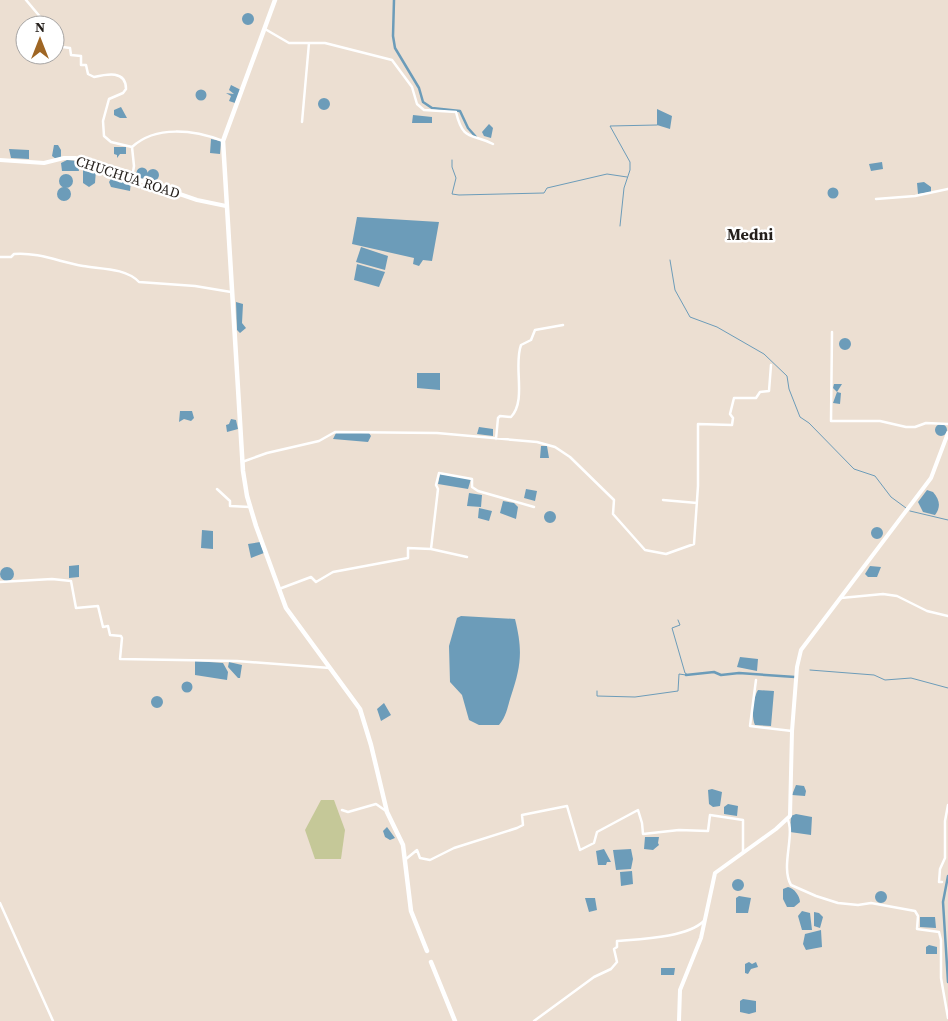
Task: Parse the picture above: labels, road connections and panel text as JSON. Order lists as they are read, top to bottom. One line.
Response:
{"streets":{"street":["CHUCHUA ROAD"]},"districts":["Medni"],"north":"top"}
